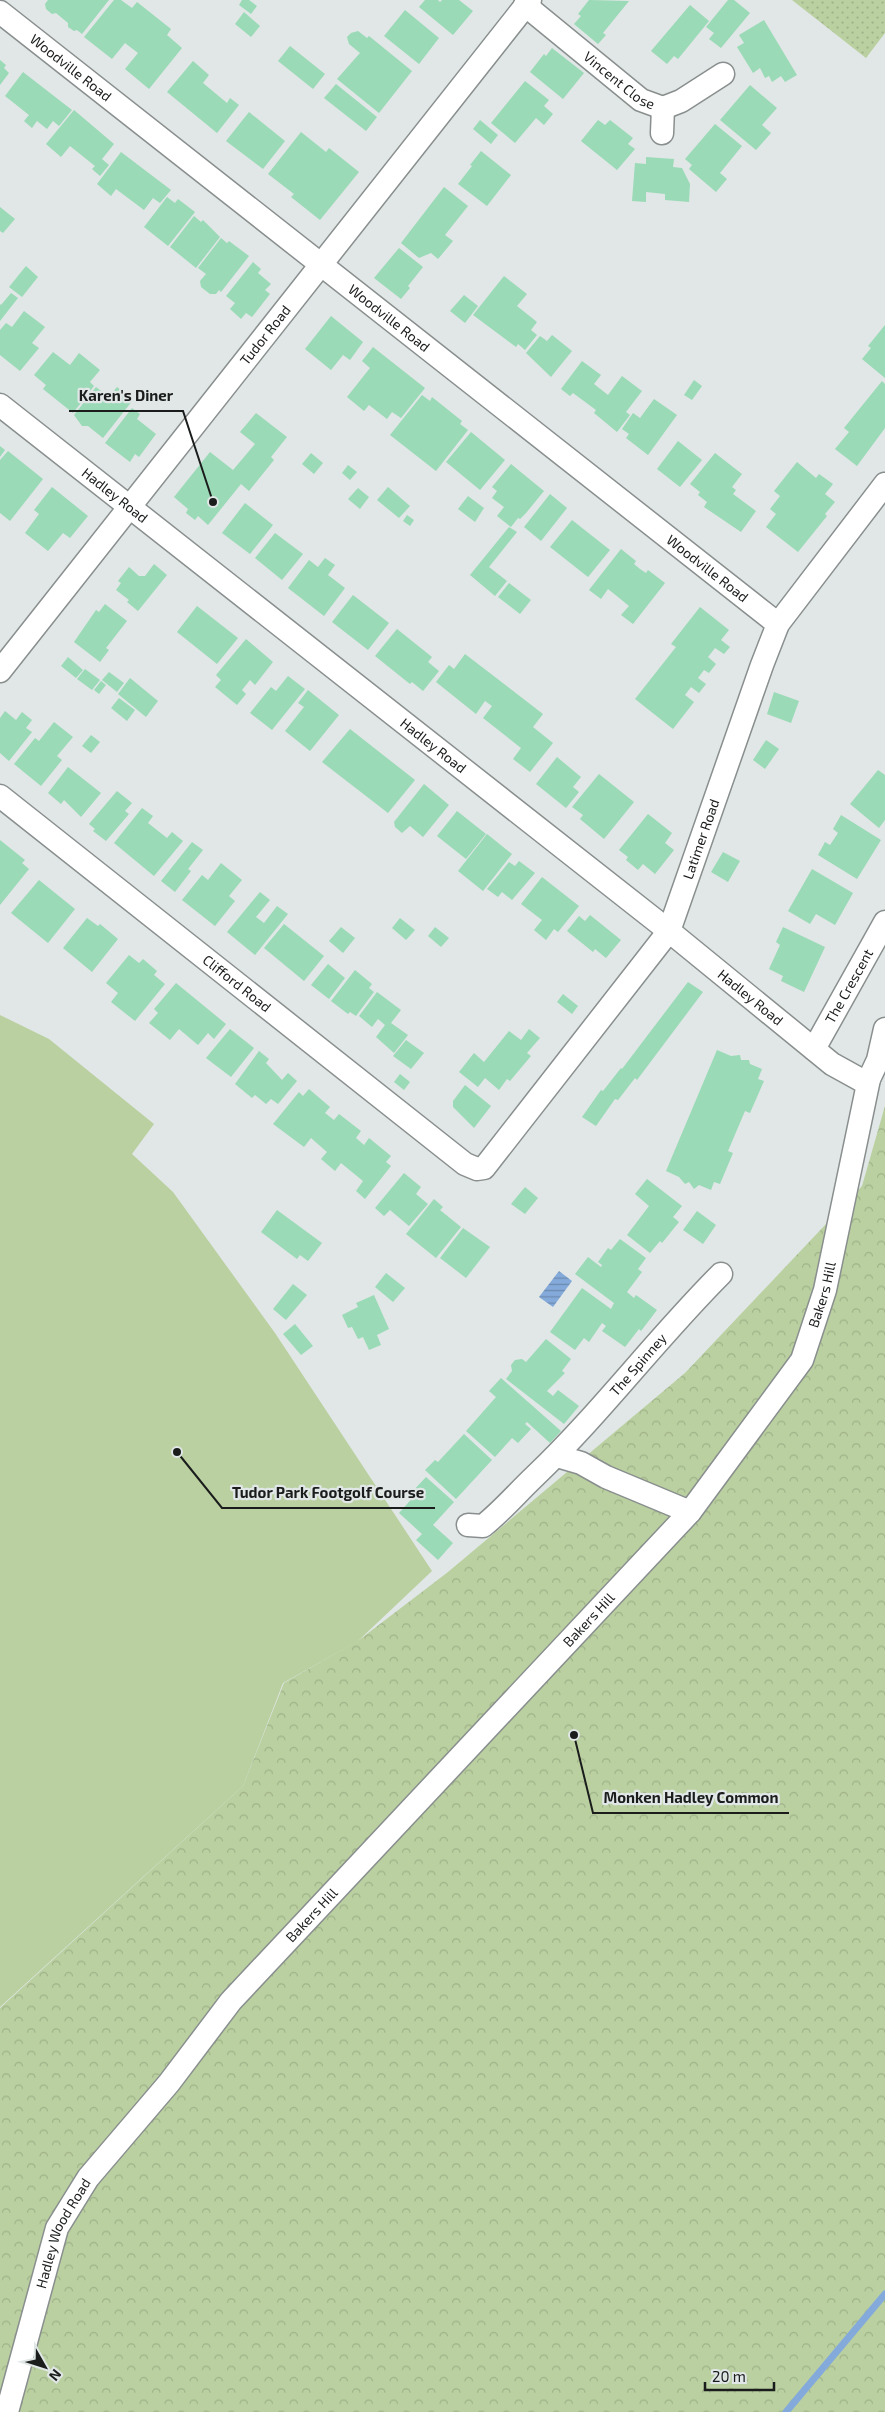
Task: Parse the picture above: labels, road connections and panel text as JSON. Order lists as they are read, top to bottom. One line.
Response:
{"streets":{"street":["Woodville Road","Vincent Close","Tudor Road","Hadley Road","Latimer Road","Clifford Road","The Crescent","Bakers Hill","The Spinney","Hadley Wood Road"]},"crossings":[["Woodville Road","Tudor Road"],["Woodville Road","Latimer Road"],["Vincent Close","Tudor Road"],["Tudor Road","Hadley Road"],["Hadley Road","Latimer Road"],["Hadley Road","The Crescent"],["Hadley Road","Bakers Hill"],["Latimer Road","Clifford Road"],["Bakers Hill","Hadley Wood Road"]],"places":["Karen's Diner","Tudor Park Footgolf Course","Monken Hadley Common"],"scale_bar":"20 m","north":"bottom right"}
